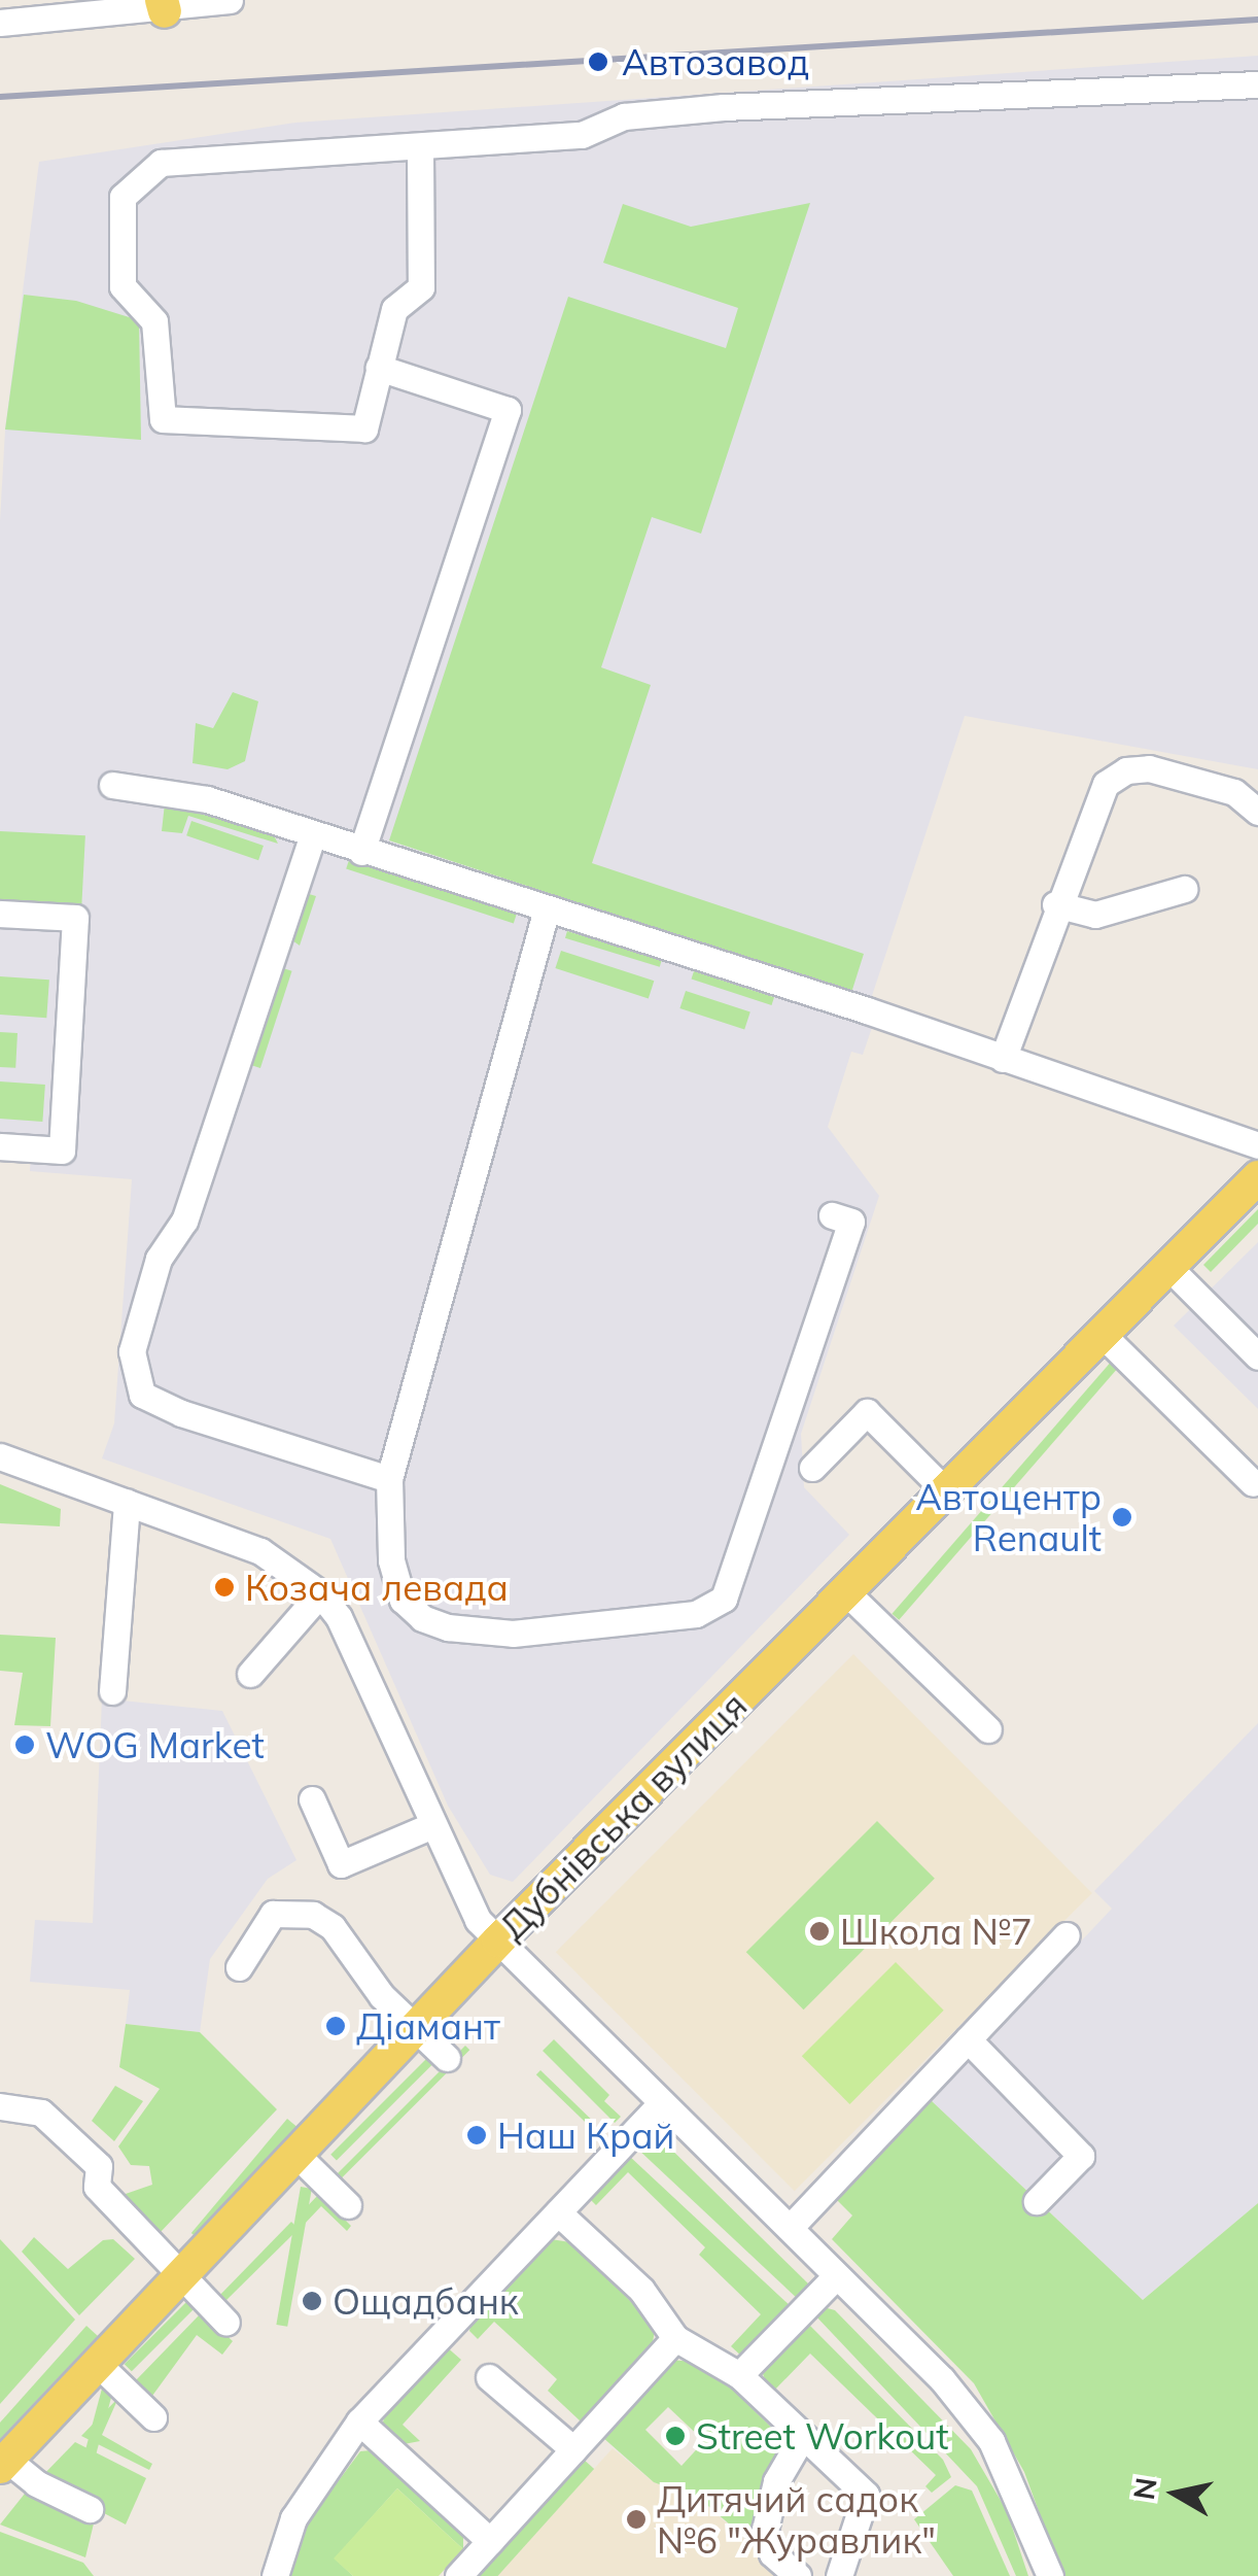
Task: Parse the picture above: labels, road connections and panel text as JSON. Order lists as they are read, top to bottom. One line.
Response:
{"streets":{"main road":["Дубнівська вулиця"]},"places":["Автозавод","Автоцентр Renault","Козача левада","WOG Market","Школа №7","Діамант","Наш Край","Ощадбанк","Street Workout","Дитячий садок №6 \"Журавлик\""],"north":"left"}
